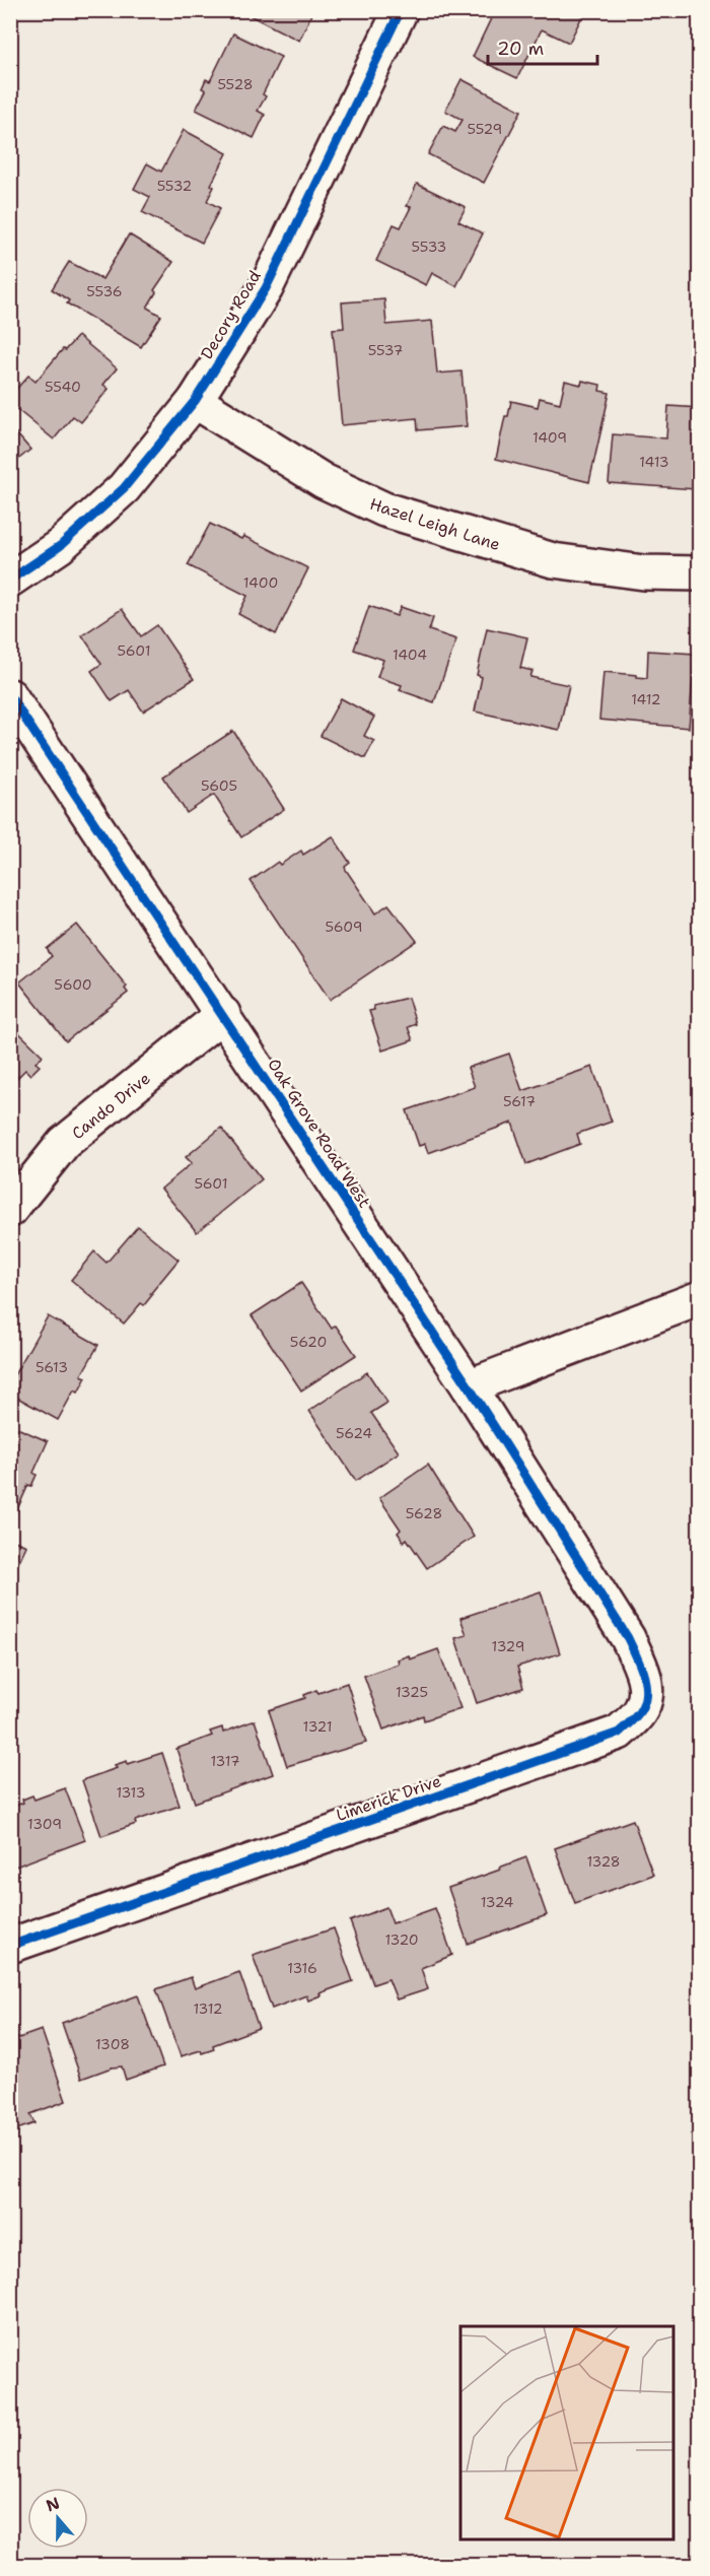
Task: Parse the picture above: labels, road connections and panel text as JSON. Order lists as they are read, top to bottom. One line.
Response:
{"streets":{"street":["Decory Road","Hazel Leigh Lane","Cando Drive","Oak Grove Road West","Limerick Drive"]},"crossings":[["Decory Road","Hazel Leigh Lane"],["Cando Drive","Oak Grove Road West"],["Oak Grove Road West","Limerick Drive"]],"house_numbers":["5528","5529","5532","5533","5536","5537","5540","1409","1413","1400","5601","1404","1412","5605","5609","5600","5617","5601","5620","5613","5624","5628","1329","1325","1321","1317","1313","1309","1328","1324","1320","1316","1312","1308"],"scale_bar":"20 m","north":"top"}
